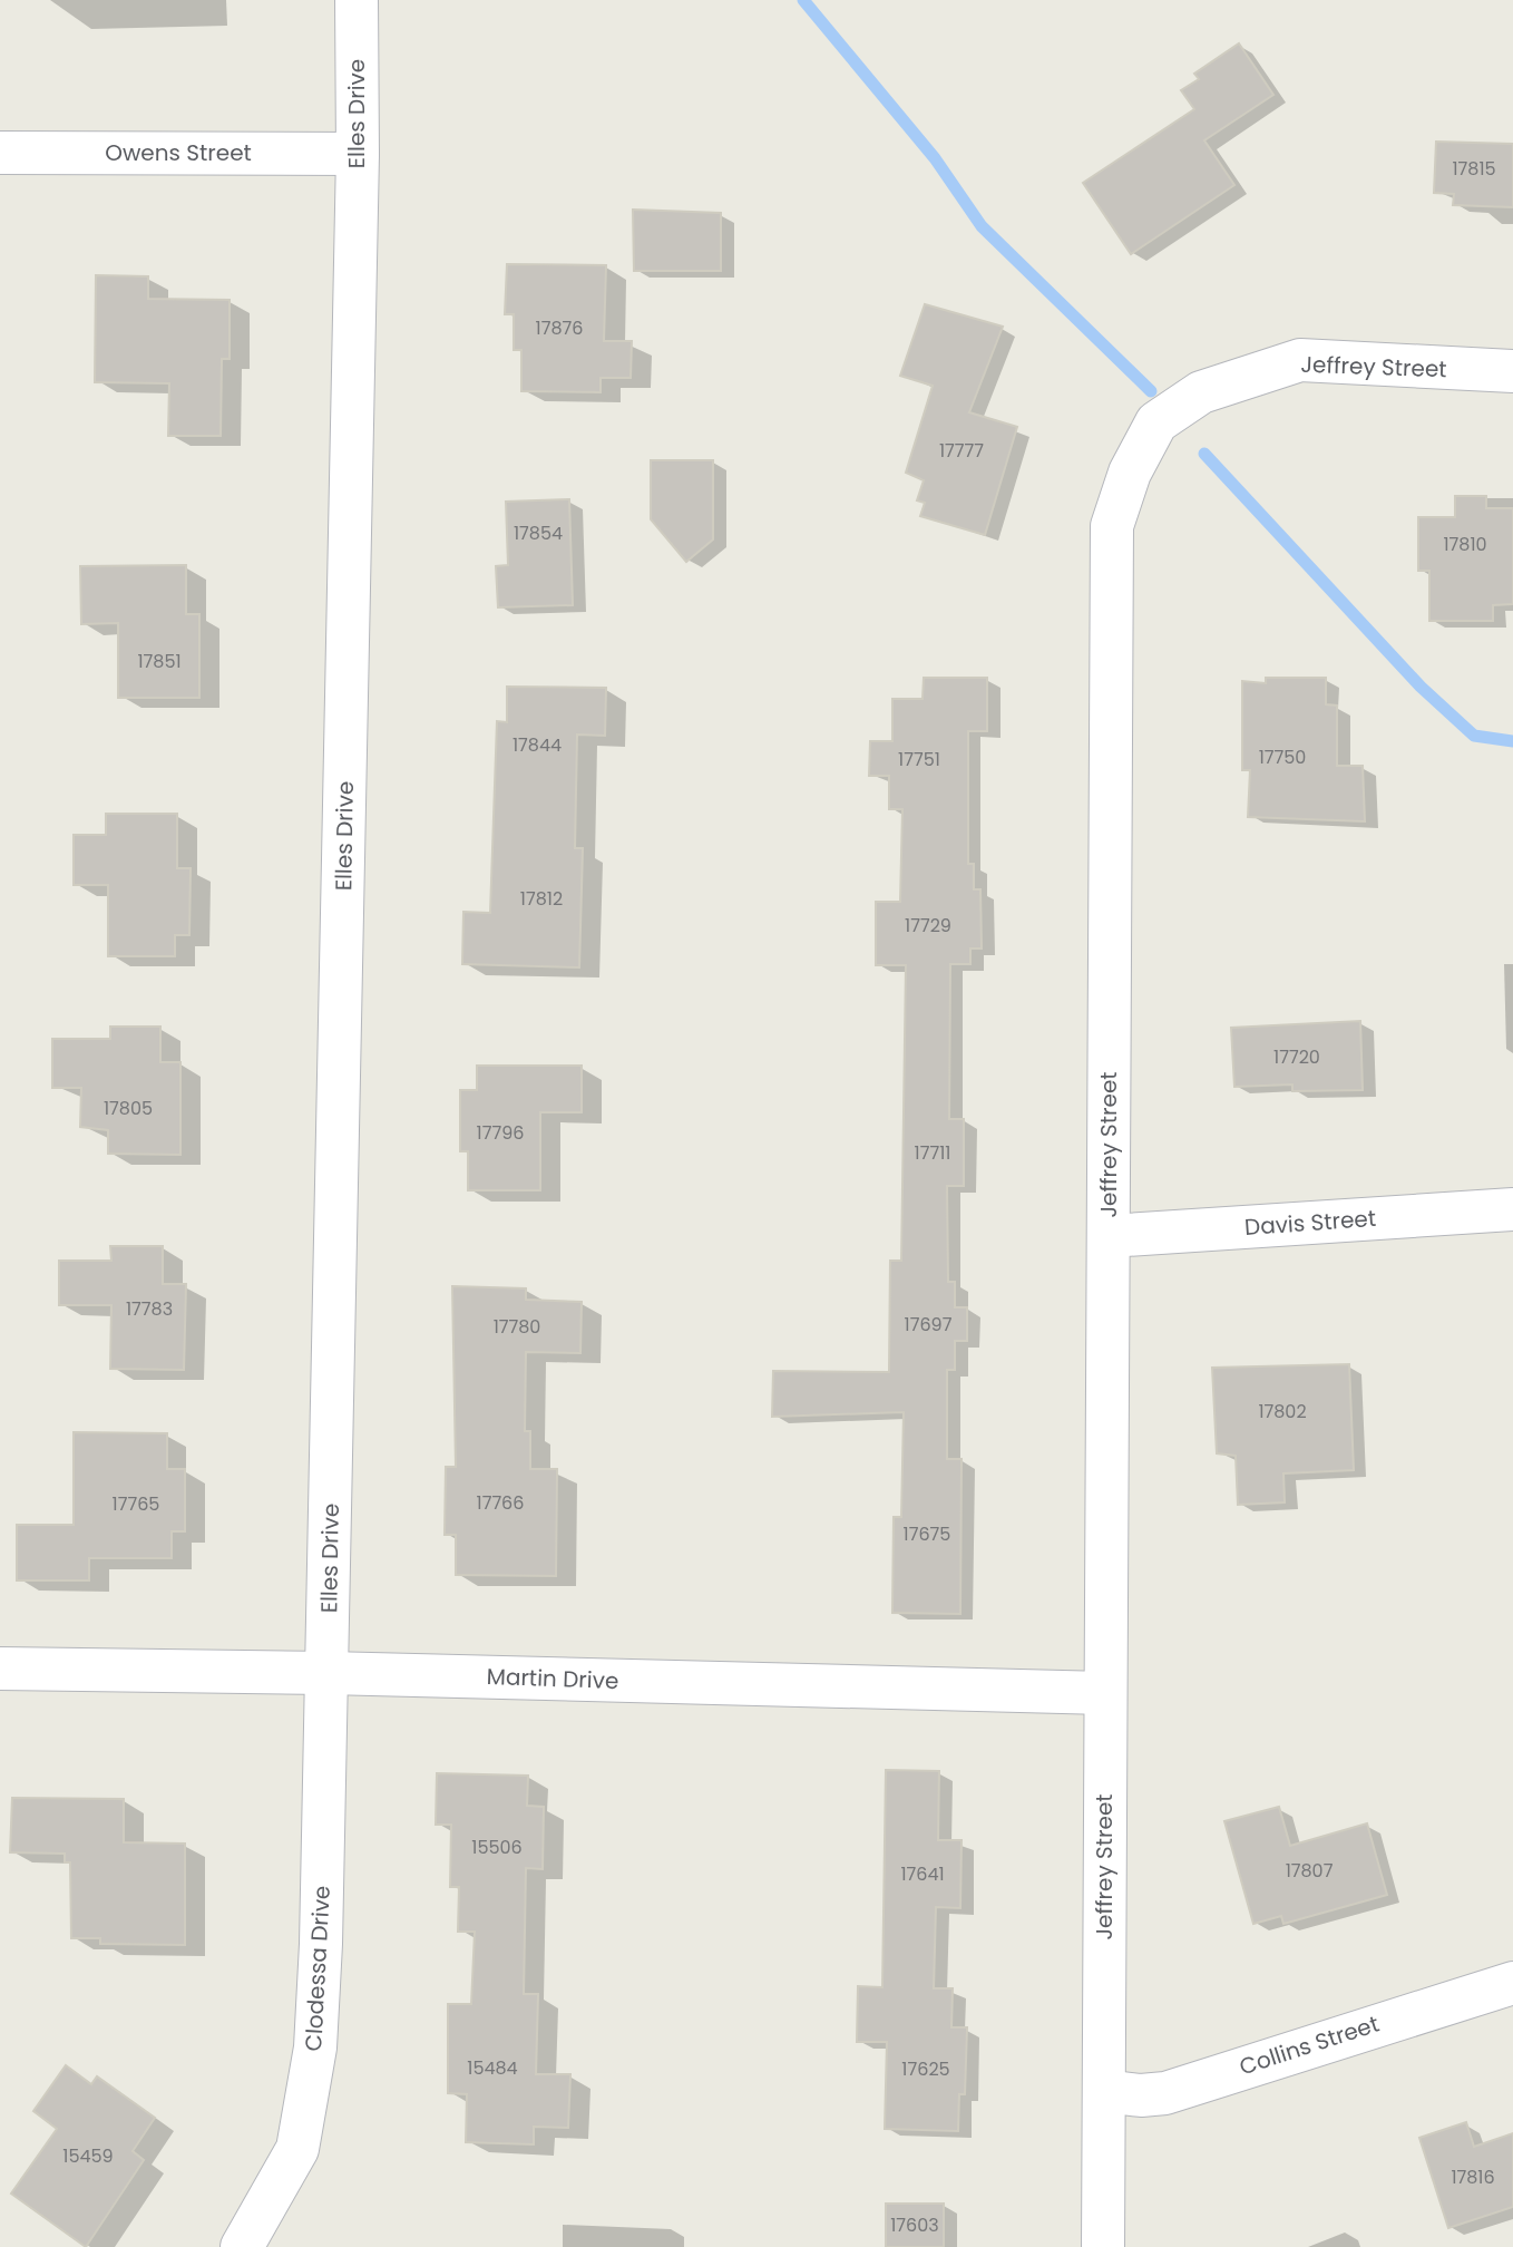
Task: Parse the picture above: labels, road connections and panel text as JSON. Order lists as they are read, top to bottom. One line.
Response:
{"streets":{"street":["Elles Drive","Owens Street","Jeffrey Street","Davis Street","Martin Drive","Clodessa Drive","Collins Street"]},"crossings":[["Elles Drive","Owens Street"],["Elles Drive","Martin Drive"],["Elles Drive","Clodessa Drive"],["Jeffrey Street","Davis Street"],["Jeffrey Street","Martin Drive"],["Jeffrey Street","Collins Street"],["Martin Drive","Clodessa Drive"]],"house_numbers":["17815","17876","17777","17854","17810","17851","17844","17750","17751","17812","17729","17720","17805","17796","17711","17783","17697","17780","17802","17766","17765","17675","15506","17807","17641","15484","17625","15459","17816","17603"]}
